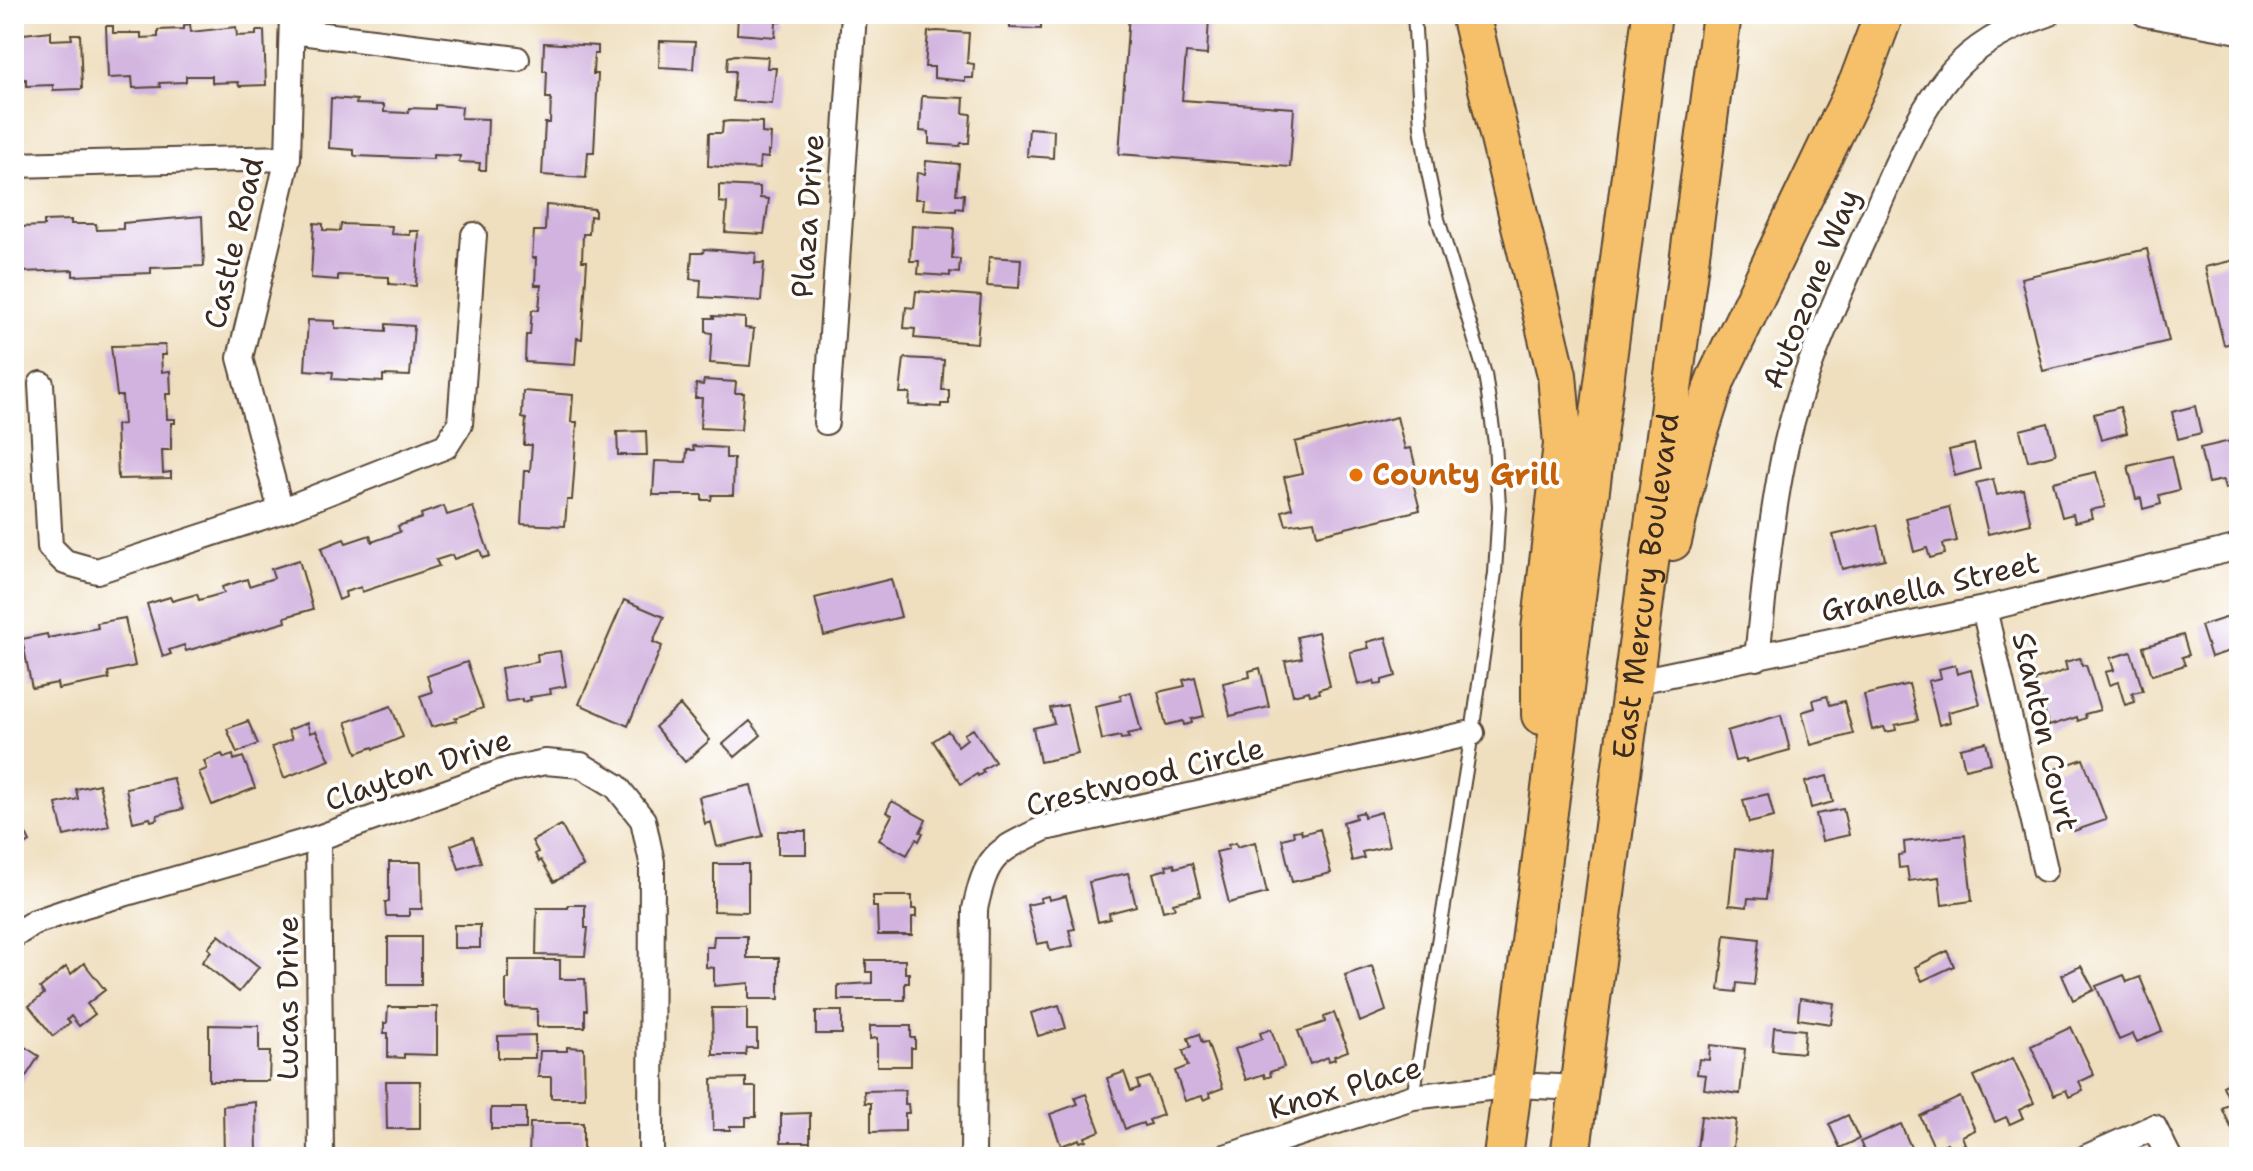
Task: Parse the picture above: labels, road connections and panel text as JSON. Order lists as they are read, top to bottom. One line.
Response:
{"streets":{"main road":["East Mercury Boulevard"],"street":["Plaza Drive","Castle Road","Autozone Way","Granella Street","Stanton Court","Clayton Drive","Crestwood Circle","Lucas Drive","Knox Place"]},"crossings":[["Autozone Way","Granella Street"],["East Mercury Boulevard","Granella Street"],["East Mercury Boulevard","Knox Place"],["Granella Street","Stanton Court"],["Clayton Drive","Lucas Drive"]],"places":["County Grill"]}
